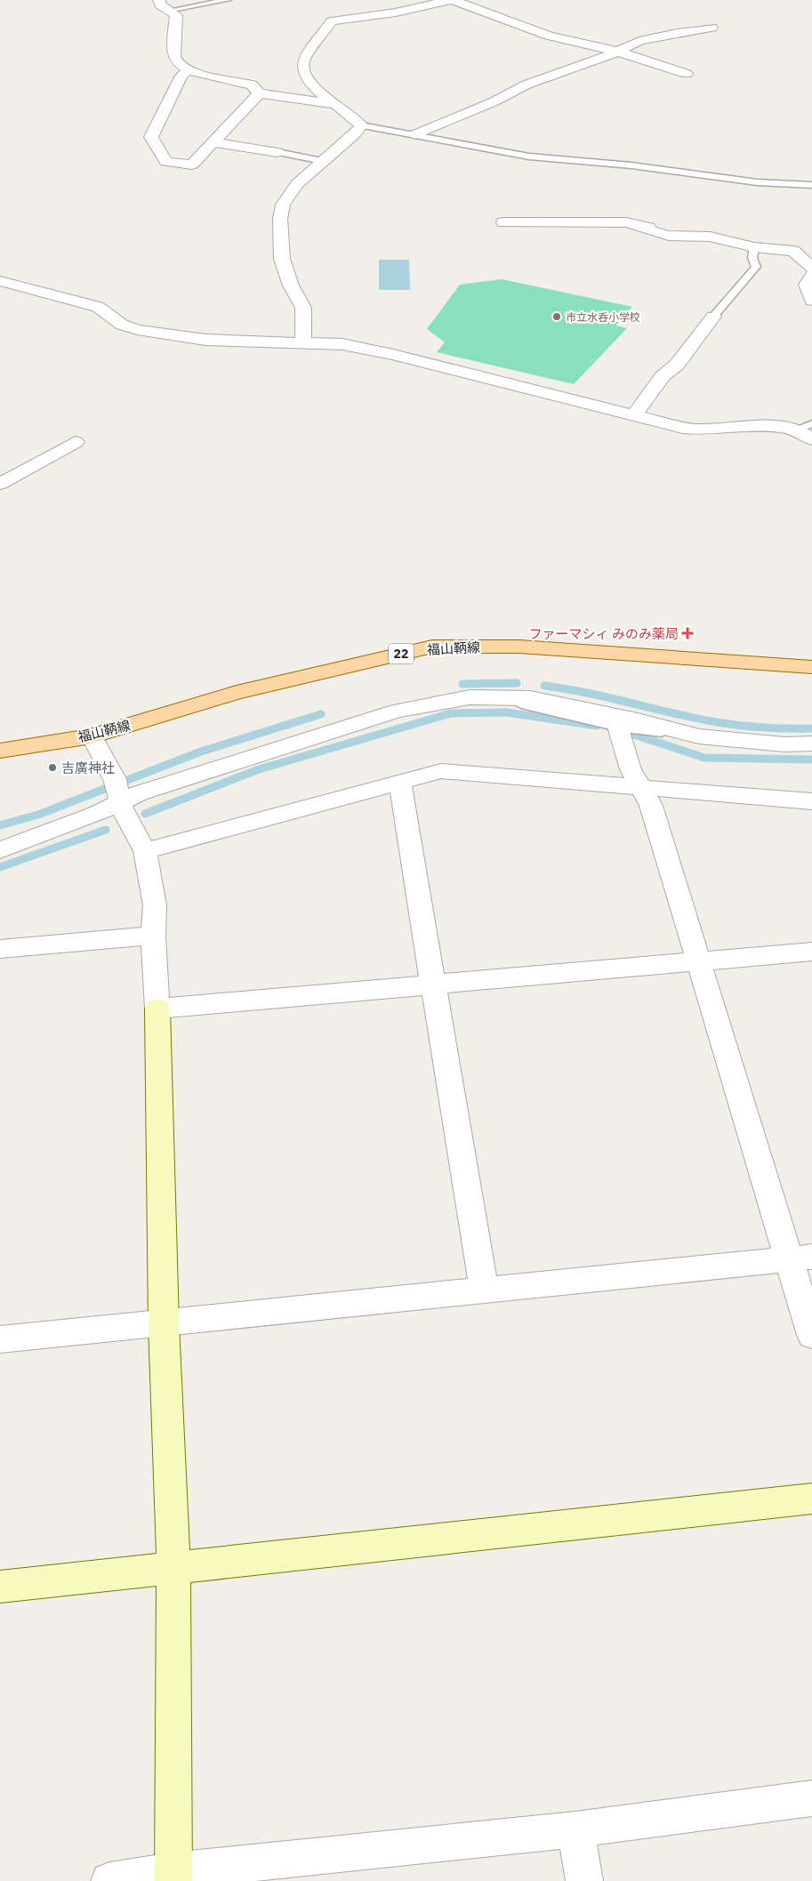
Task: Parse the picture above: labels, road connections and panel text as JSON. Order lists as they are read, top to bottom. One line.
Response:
{"streets":{"main road":["福山鞆線","22"]},"places":{"other":["市立水呑小学校","吉廣神社"],"health":["ファーマシィ みのみ薬局"]}}
